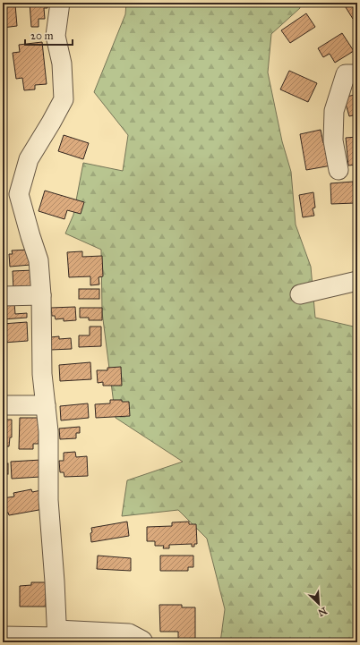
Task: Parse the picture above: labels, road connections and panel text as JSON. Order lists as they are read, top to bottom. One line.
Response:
{"scale_bar":"20 m","north":"bottom right"}
